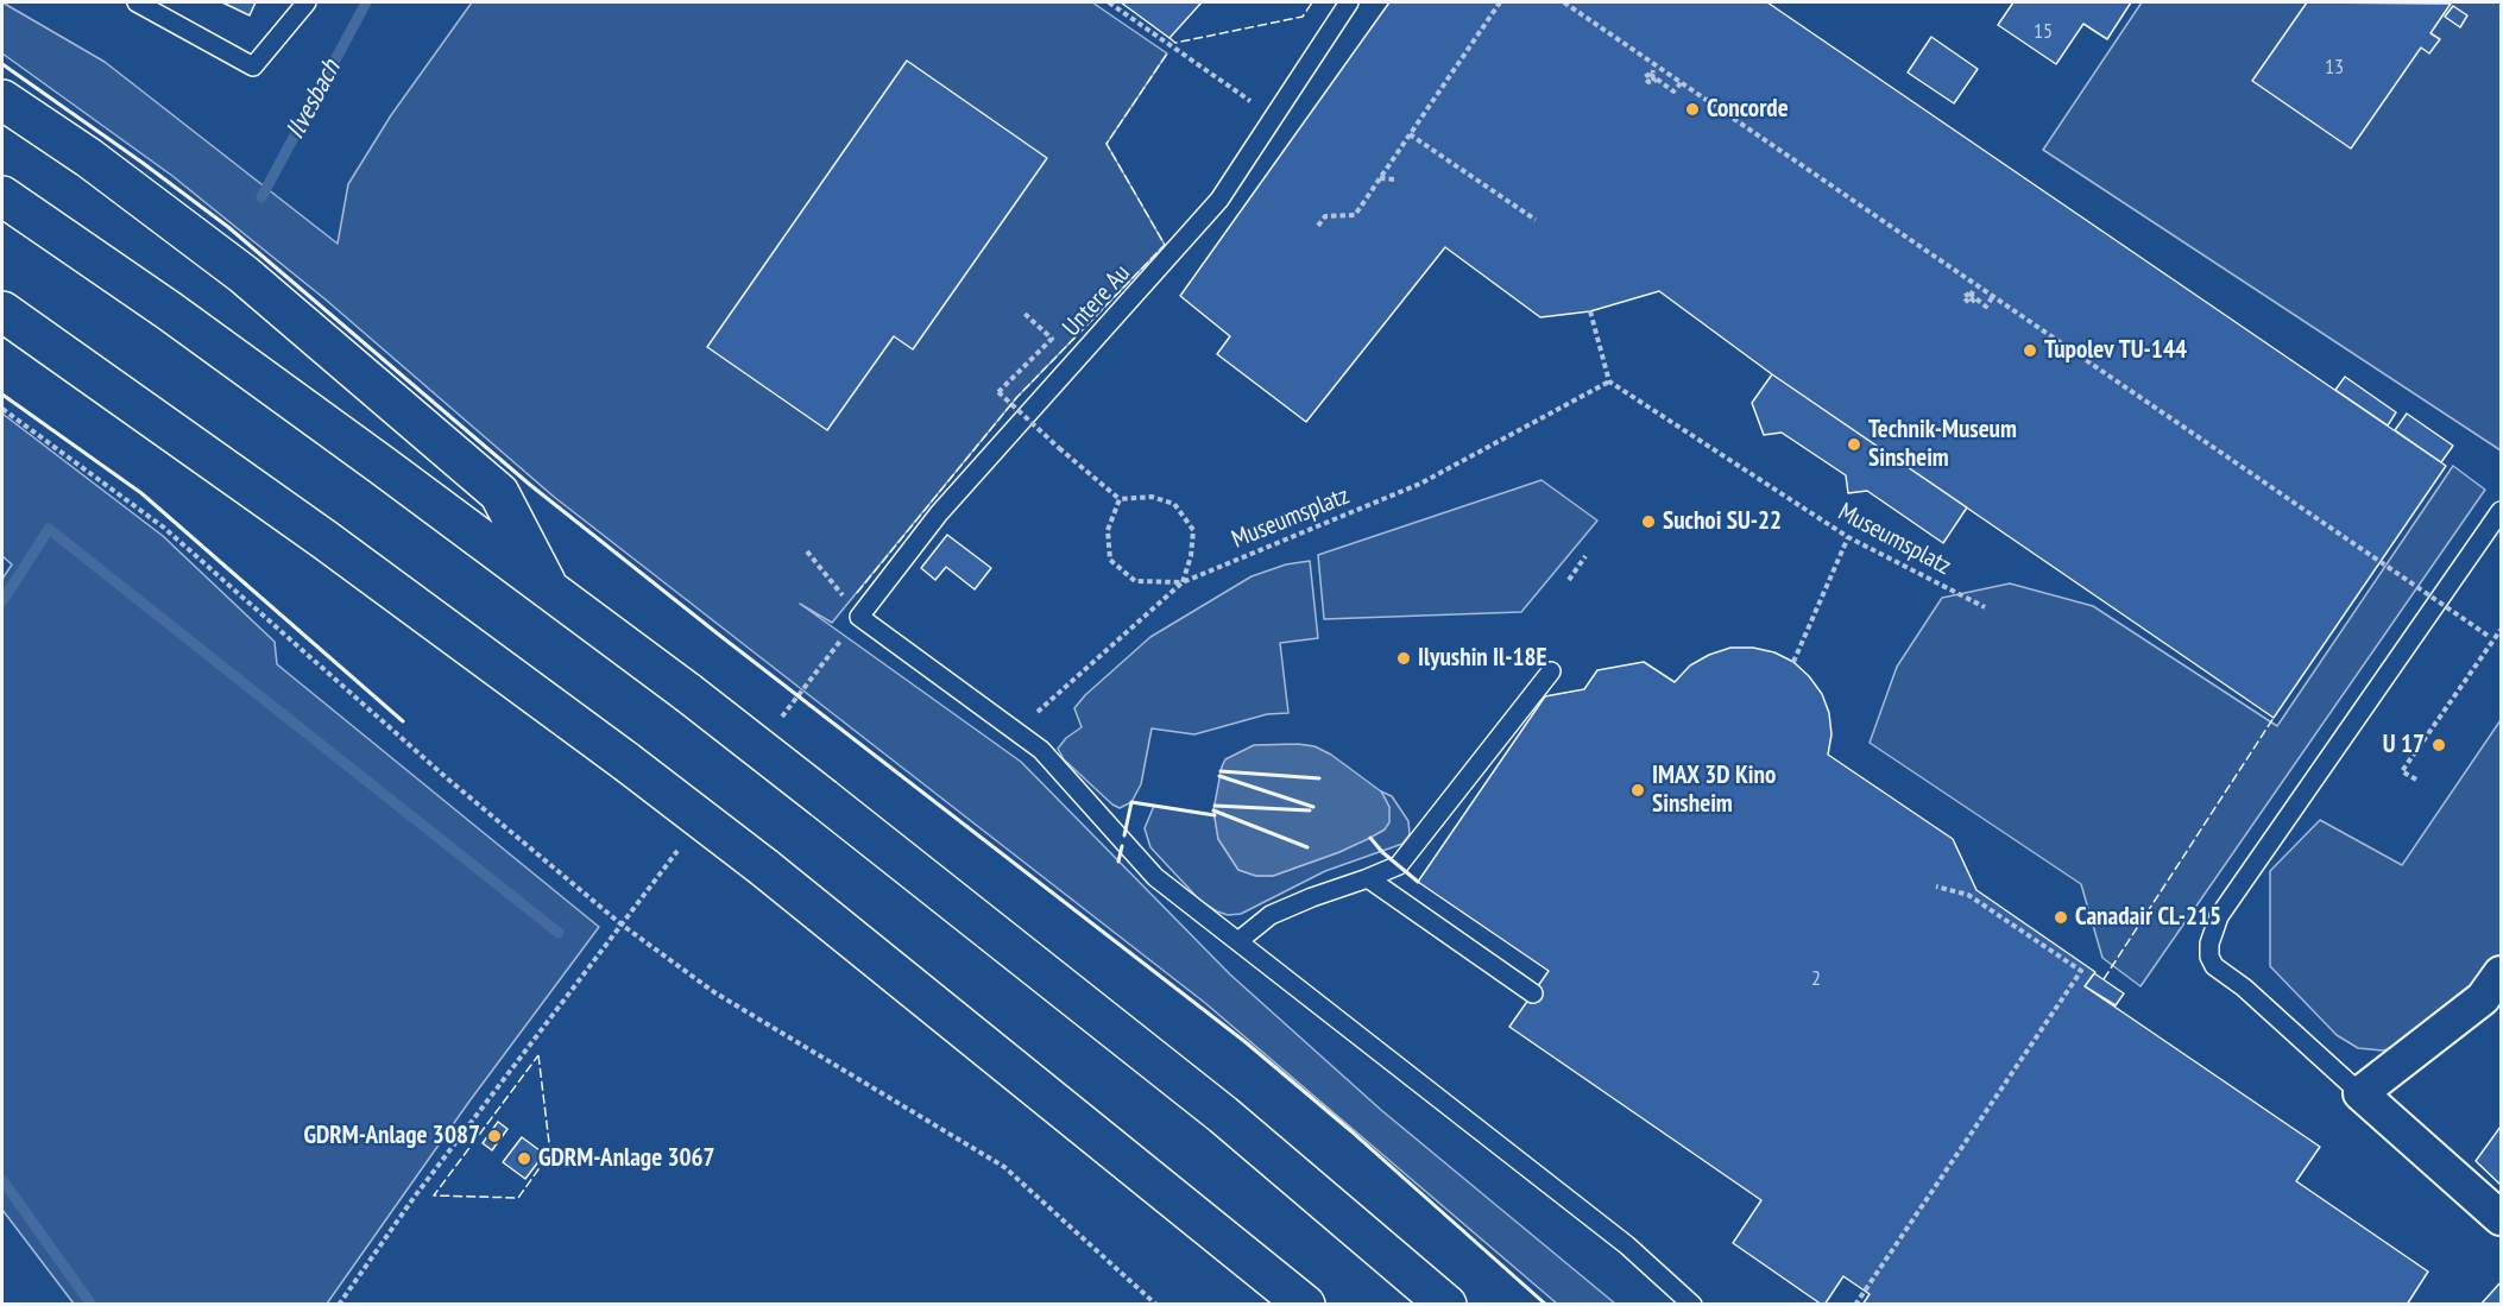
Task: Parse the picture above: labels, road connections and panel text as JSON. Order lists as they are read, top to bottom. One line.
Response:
{"streets":{"lane":["Untere Au"],"path":["Museumsplatz"]},"water":["Ilvesbach"],"places":["Concorde","Tupolev TU-144","Technik-Museum Sinsheim","Suchoi SU-22","Ilyushin Il-18E","U 17","IMAX 3D Kino Sinsheim","Canadair CL-215","GDRM-Anlage 3087","GDRM-Anlage 3067"],"house_numbers":["15","13","2"]}
